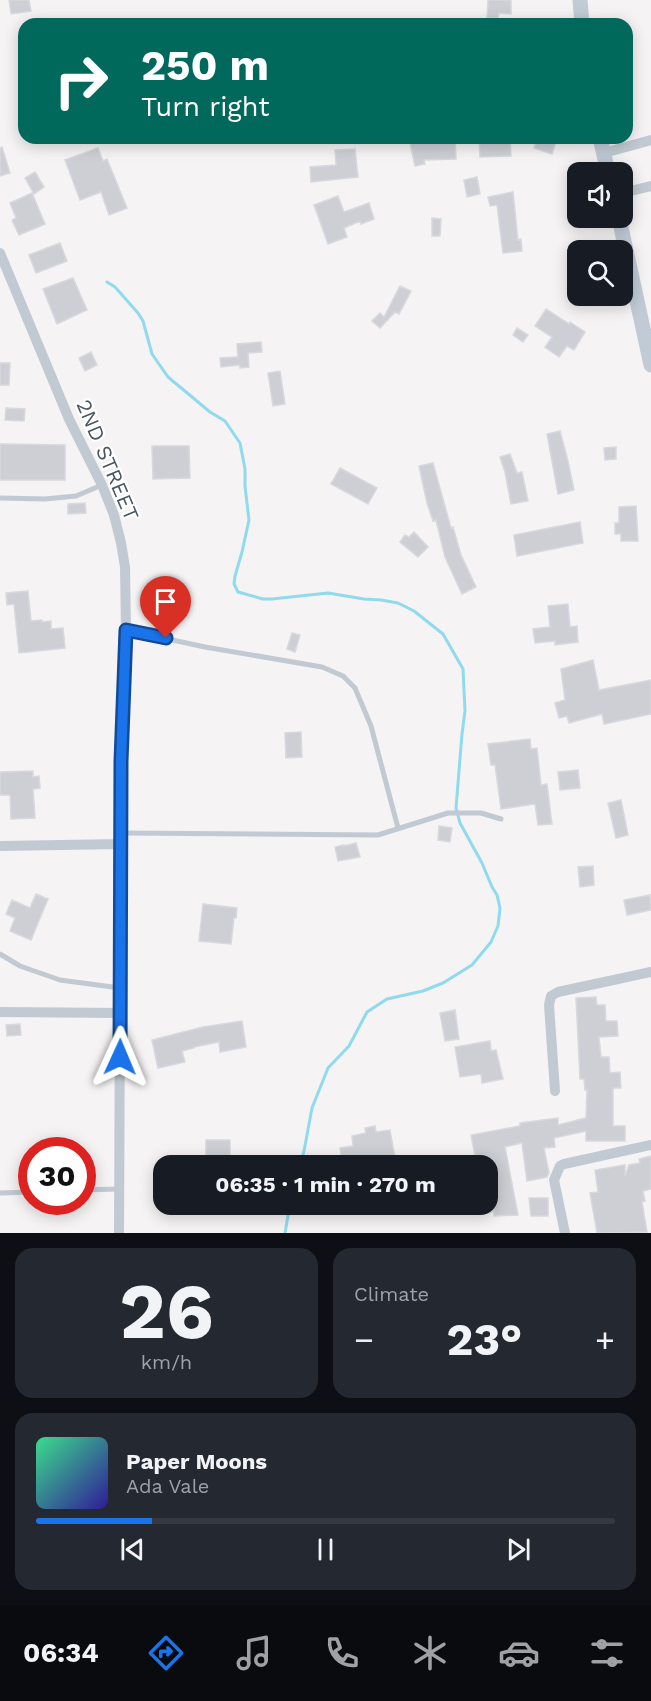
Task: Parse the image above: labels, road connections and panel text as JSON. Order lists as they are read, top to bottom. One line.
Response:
{"streets":{"street":["2ND STREET"]},"page":{"turn":["250 m","Turn right"],"limit":"30","trip":"06:35 · 1 min · 270 m","tile":[["26","km/h"],"Climate"],"heat":["−","23°","+"],"song":["Paper Moons","Ada Vale"],"tabs":"06:34"}}
